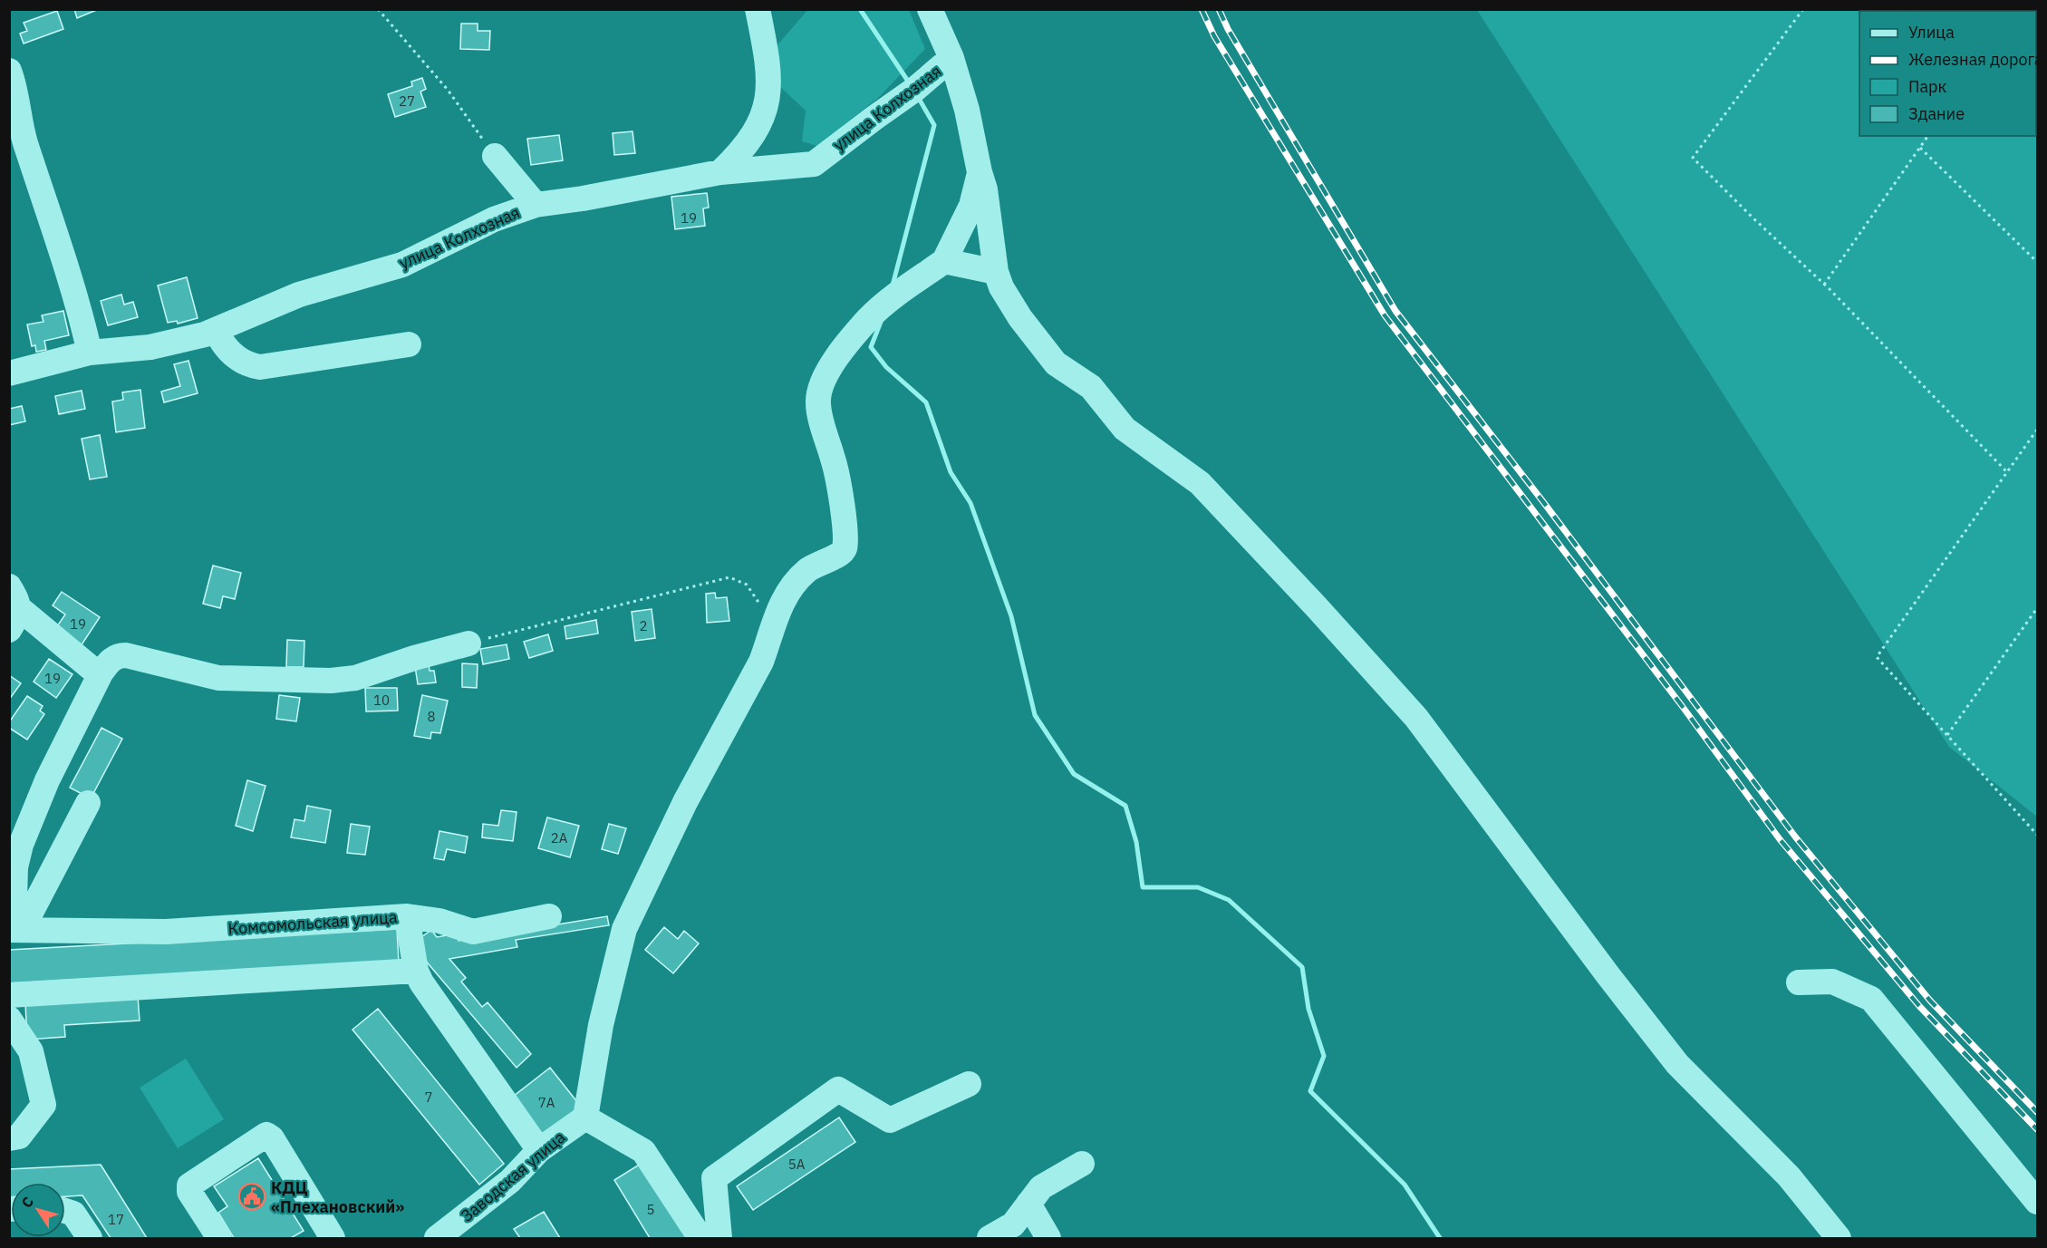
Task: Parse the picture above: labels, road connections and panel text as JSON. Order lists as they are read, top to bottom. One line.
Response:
{"streets":{"street":["улица Колхозная","Комсомольская улица","Заводская улица"]},"crossings":[["Комсомольская улица","Заводская улица"]],"places":{"public building":["КДЦ «Плехановский»"]},"house_numbers":["27","19","19","2","19","10","8","2А","7","7А","5А","5","17"],"legend":["Улица","Железная дорога","Парк","Здание"],"north":"top left"}
